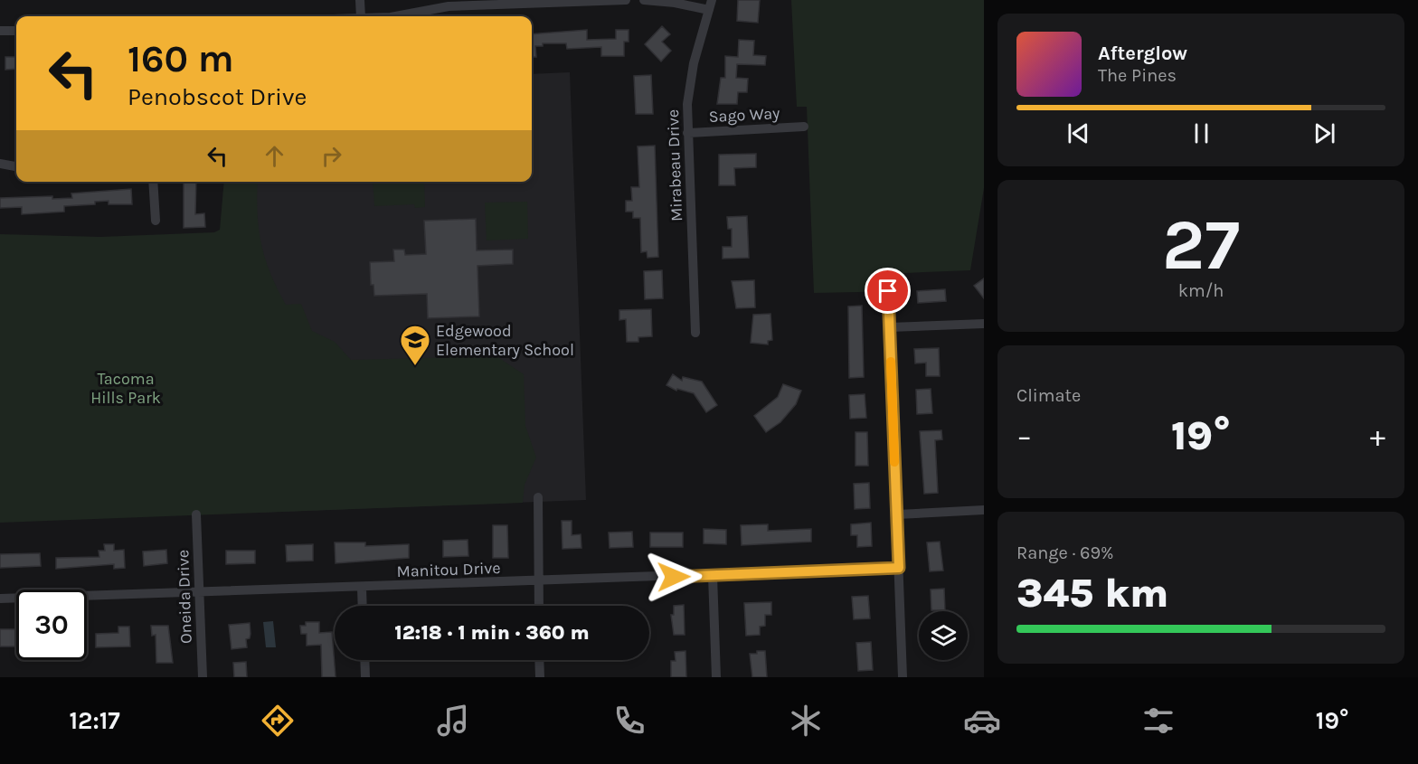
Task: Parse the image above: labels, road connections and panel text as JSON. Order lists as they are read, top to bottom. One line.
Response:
{"streets":{"street":["Sago Way","Mirabeau Drive","Manitou Drive","Oneida Drive"]},"crossings":[["Sago Way","Mirabeau Drive"],["Manitou Drive","Oneida Drive"]],"parks":["Tacoma Hills Park"],"places":{"school or university":["Edgewood Elementary School"]},"page":{"turn":["160 m","Penobscot Drive"],"song":["Afterglow","The Pines"],"tile":[["27","km/h"],"Climate",["Range · 69%","345 km"]],"heat":["−","19°","+"],"limit":"30","trip":"12:18 · 1 min · 360 m","tabs":["12:17","19°"]}}
